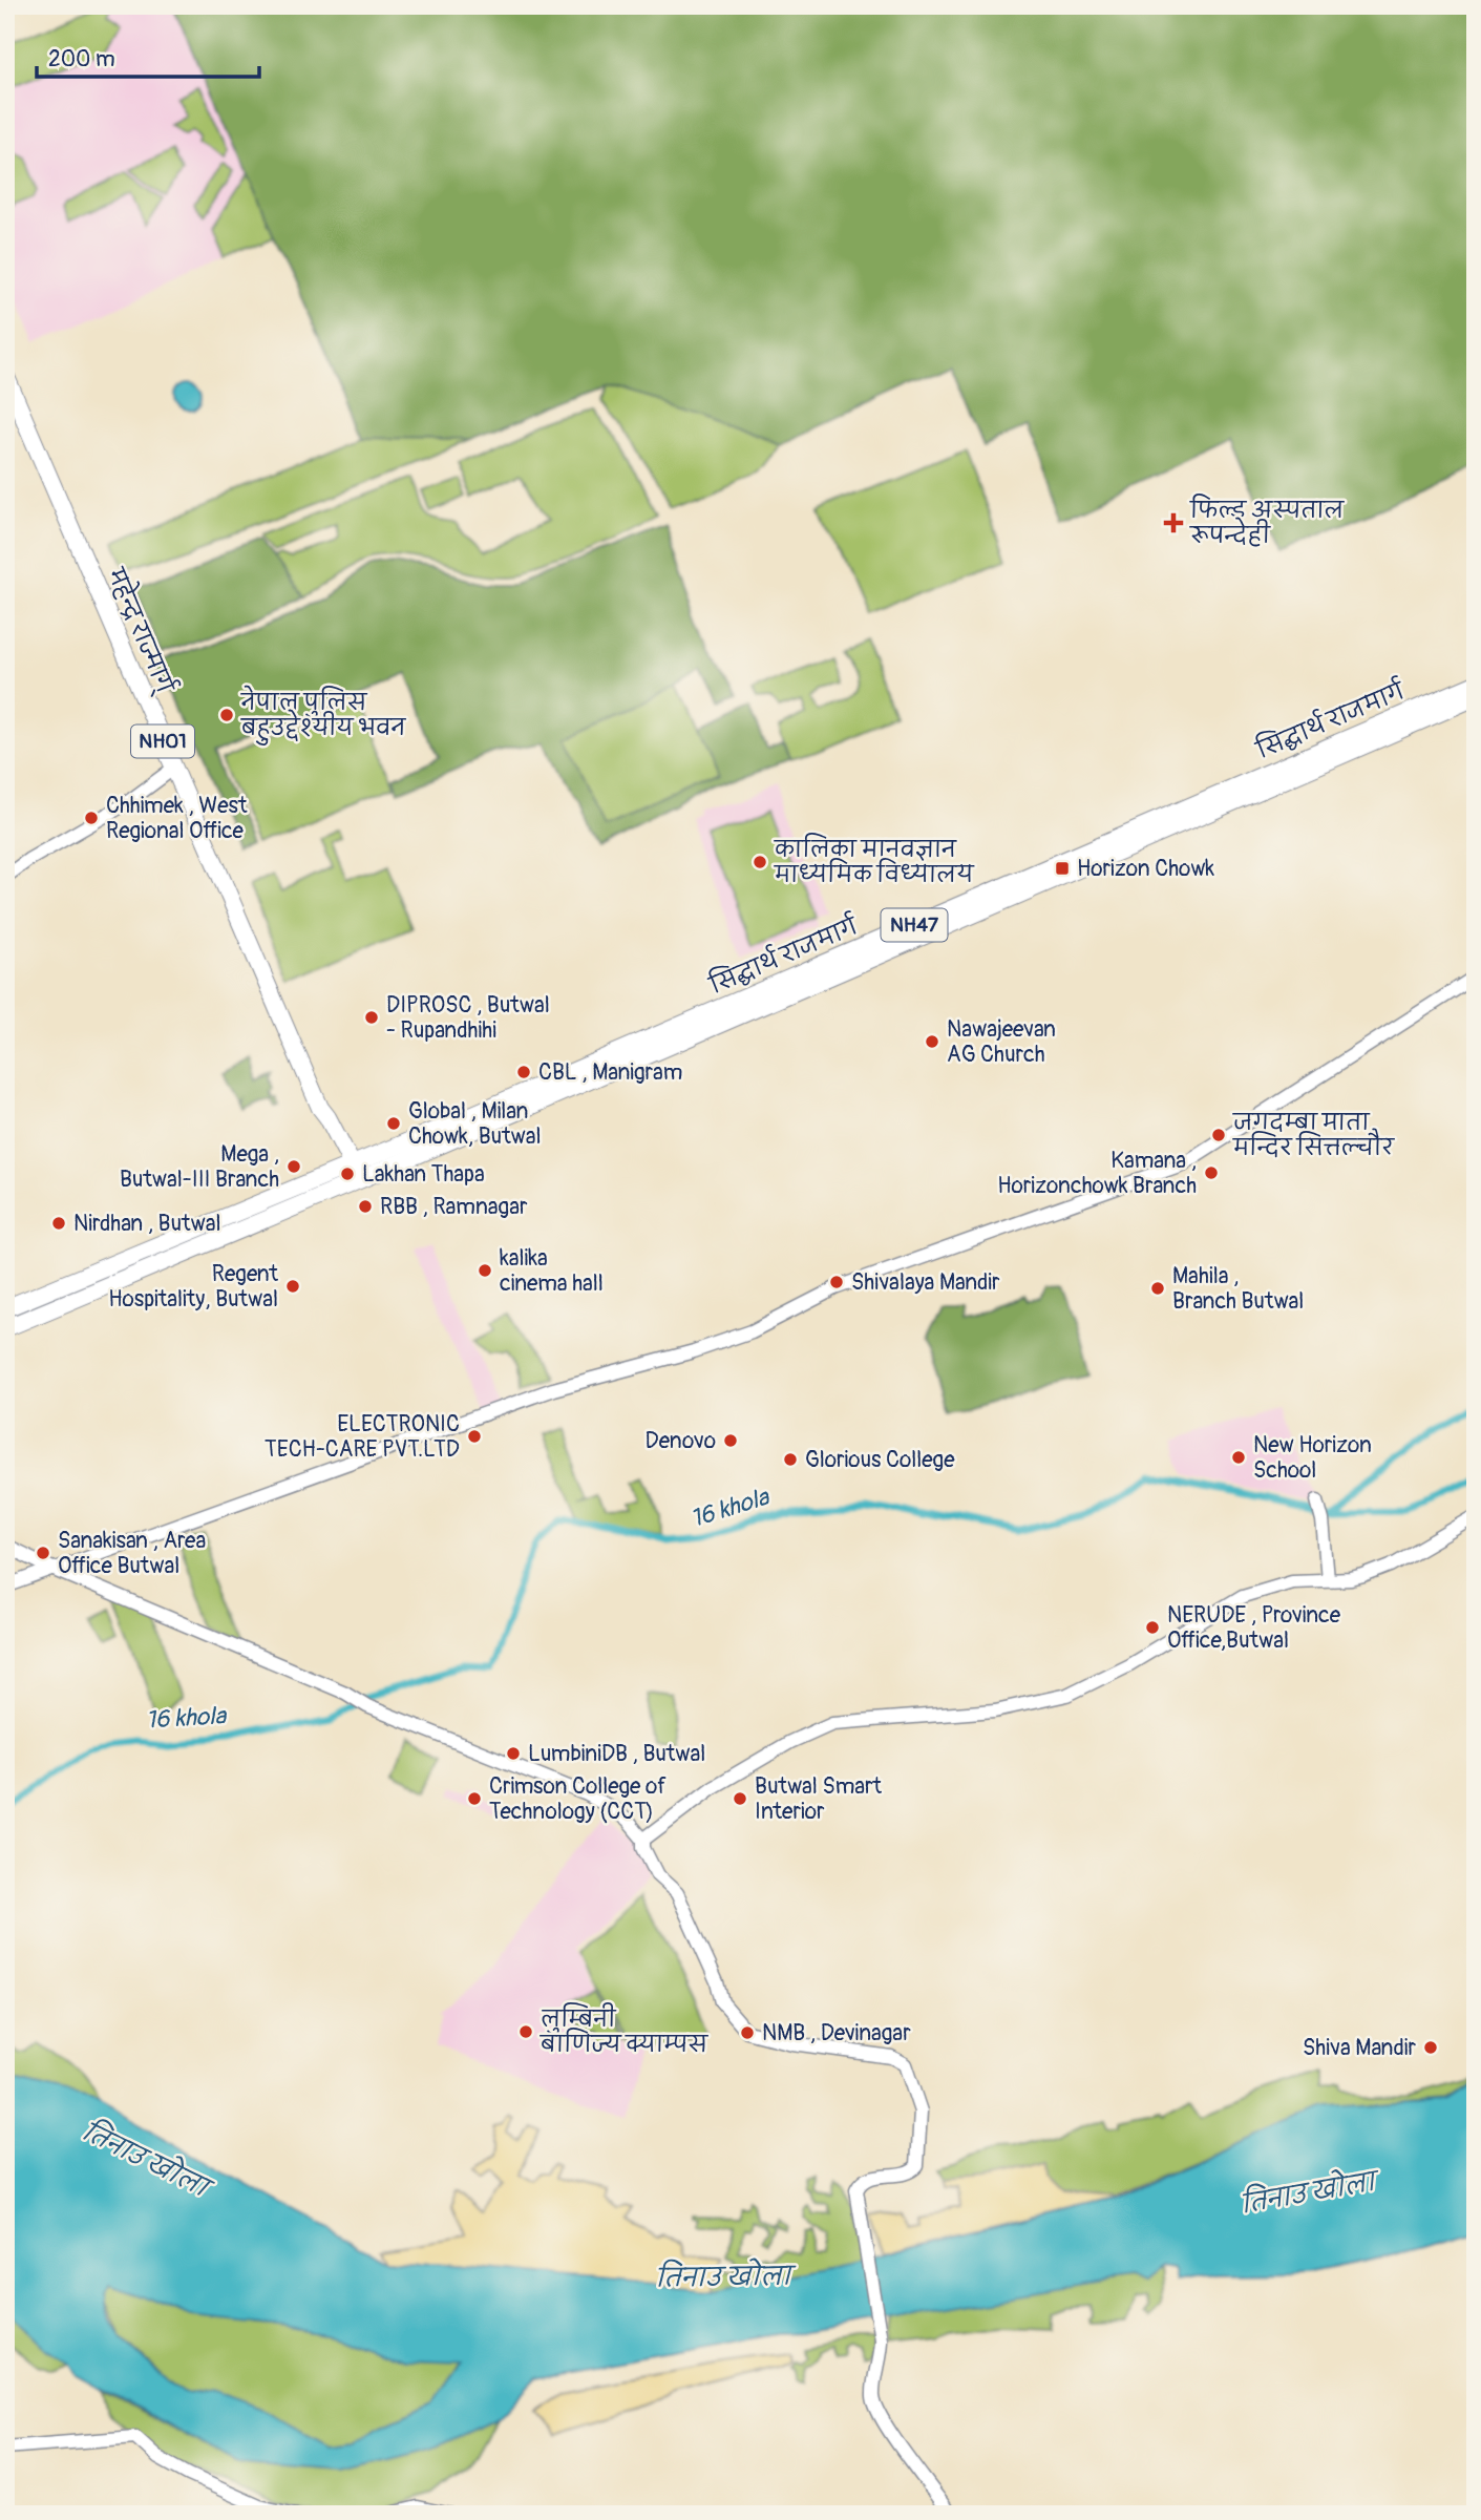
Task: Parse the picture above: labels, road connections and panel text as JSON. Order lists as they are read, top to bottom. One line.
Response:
{"streets":{"highway":["महेन्द्र राज्मार्ग्","सिद्धार्थ राजमार्ग","NH01","NH47"]},"crossings":[["महेन्द्र राज्मार्ग्","सिद्धार्थ राजमार्ग"]],"water":["16 khola","तिनाउ खोला"],"places":{"health":["फिल्ड अस्पताल रूपन्देही"],"other":["नेपाल पुलिस बहुउद्देश्यीय भवन","Chhimek , West Regional Office","कालिका मानवज्ञान माध्यमिक विध्यालय","DIPROSC , Butwal - Rupandhihi","Nawajeevan AG Church","CBL , Manigram","Global , Milan Chowk, Butwal","जगदम्बा माता मन्दिर सित्तल्चौर","Mega , Butwal-III Branch","Kamana , Horizonchowk Branch","Lakhan Thapa","RBB , Ramnagar","Nirdhan , Butwal","kalika cinema hall","Shivalaya Mandir","Regent Hospitality, Butwal","Mahila , Branch Butwal","ELECTRONIC TECH-CARE PVT.LTD","Denovo","New Horizon School","Glorious College","Sanakisan , Area Office Butwal","NERUDE , Province Office,Butwal","LumbiniDB , Butwal","Crimson College of Technology (CCT)","Butwal Smart Interior","लुम्बिनी बाणिज्य क्याम्पस","NMB , Devinagar","Shiva Mandir"],"transit":["Horizon Chowk"]},"scale_bar":"200 m"}
